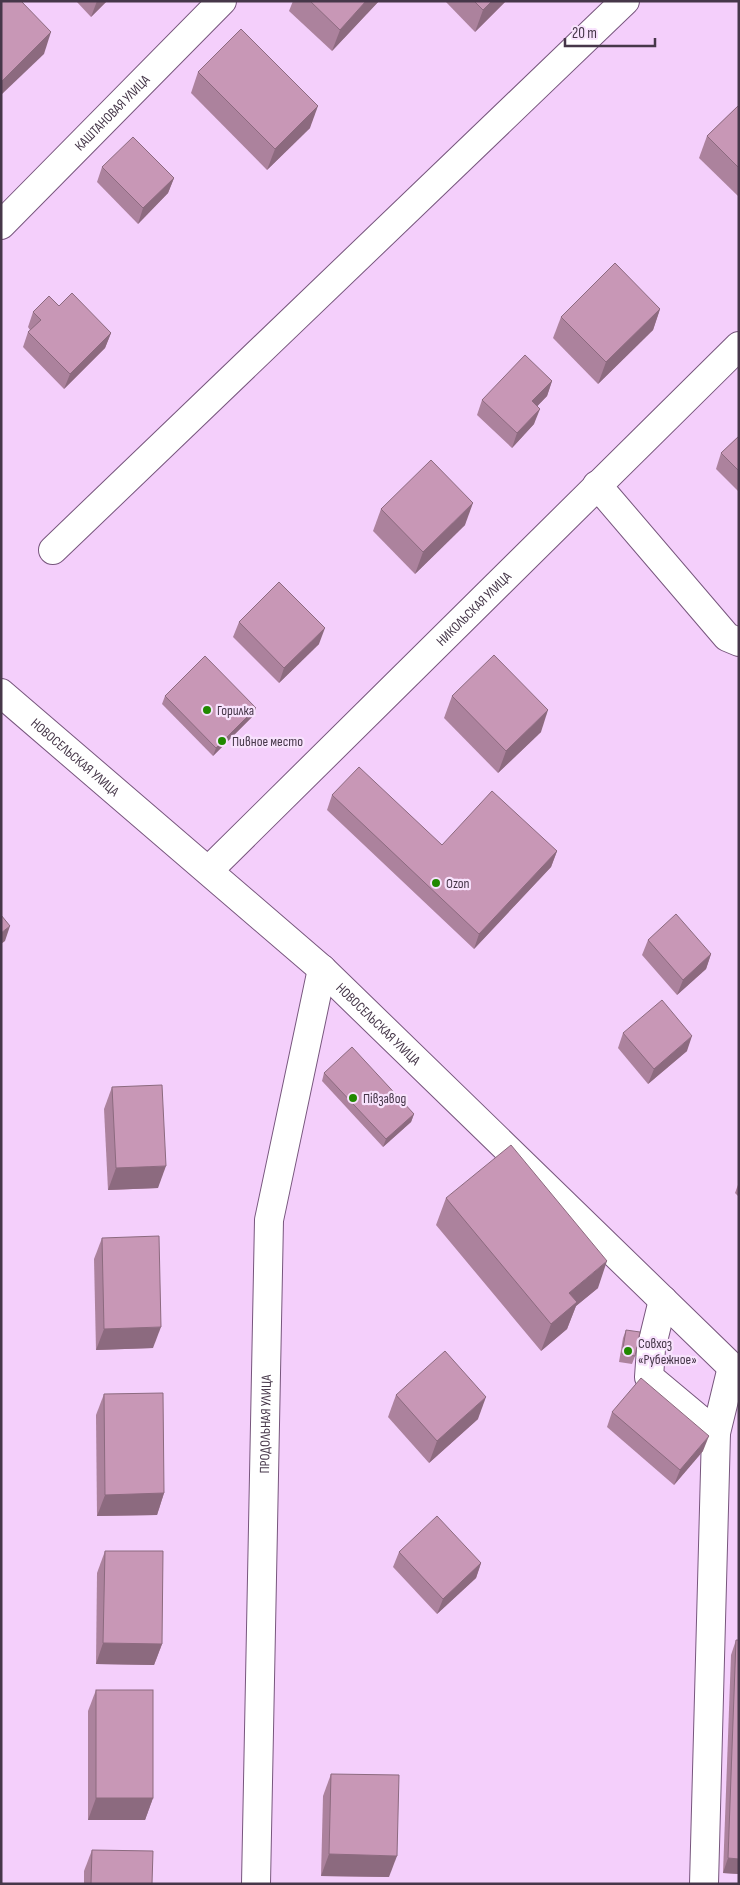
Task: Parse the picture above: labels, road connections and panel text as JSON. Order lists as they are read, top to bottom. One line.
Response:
{"streets":{"street":["КАШТАНОВАЯ УЛИЦА","НИКОЛЬСКАЯ УЛИЦА","НОВОСЕЛЬСКАЯ УЛИЦА","ПРОДОЛЬНАЯ УЛИЦА"]},"crossings":[["НИКОЛЬСКАЯ УЛИЦА","НОВОСЕЛЬСКАЯ УЛИЦА"],["НОВОСЕЛЬСКАЯ УЛИЦА","ПРОДОЛЬНАЯ УЛИЦА"]],"places":["Горилка","Пивное место","Ozon","Пiвзавод","Совхоз «Рубежное»"],"scale_bar":"20 m"}
